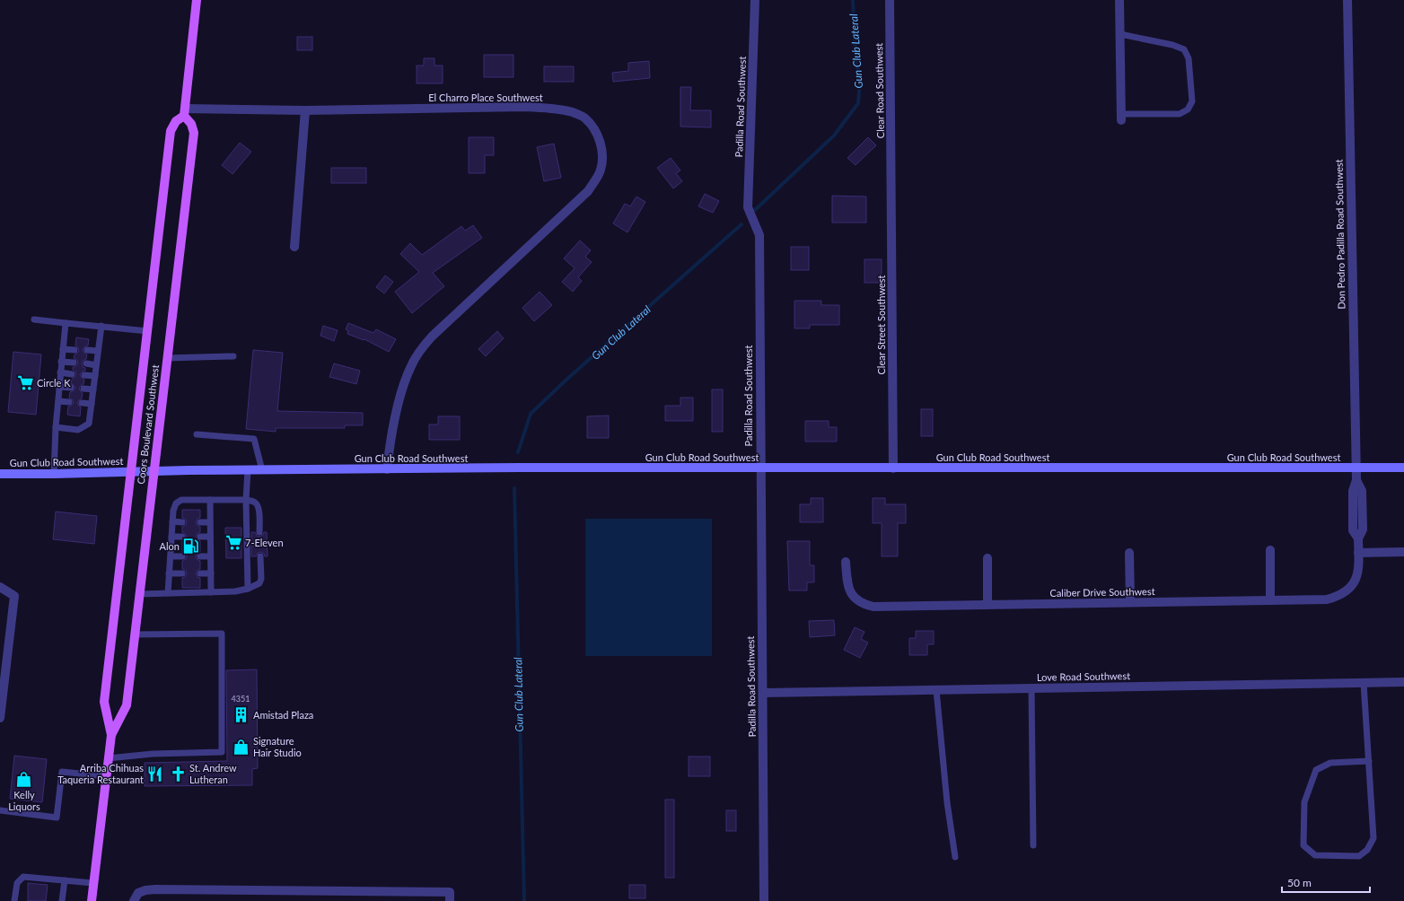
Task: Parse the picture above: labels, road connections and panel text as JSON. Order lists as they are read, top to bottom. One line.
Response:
{"streets":{"main road":["Coors Boulevard Southwest"],"street":["Clear Road Southwest","El Charro Place Southwest","Padilla Road Southwest","Don Pedro Padilla Road Southwest","Clear Street Southwest","Gun Club Road Southwest","Caliber Drive Southwest","Love Road Southwest"]},"crossings":[["Clear Road Southwest","Clear Street Southwest"],["El Charro Place Southwest","Coors Boulevard Southwest"],["El Charro Place Southwest","Gun Club Road Southwest"],["Padilla Road Southwest","Gun Club Road Southwest"],["Padilla Road Southwest","Love Road Southwest"],["Don Pedro Padilla Road Southwest","Gun Club Road Southwest"],["Don Pedro Padilla Road Southwest","Caliber Drive Southwest"],["Clear Street Southwest","Gun Club Road Southwest"],["Coors Boulevard Southwest","Gun Club Road Southwest"],["Gun Club Road Southwest","Caliber Drive Southwest"]],"water":["Gun Club Lateral"],"places":{"supermarket":["Circle K","7-Eleven"],"fuel station":["Alon"],"building":["Amistad Plaza"],"shop":["Signature Hair Studio","Kelly Liquors"],"restaurant":["Arriba Chihuas Taqueria Restaurant"],"church":["St. Andrew Lutheran"]},"house_numbers":["4351"],"scale_bar":"50 m"}
